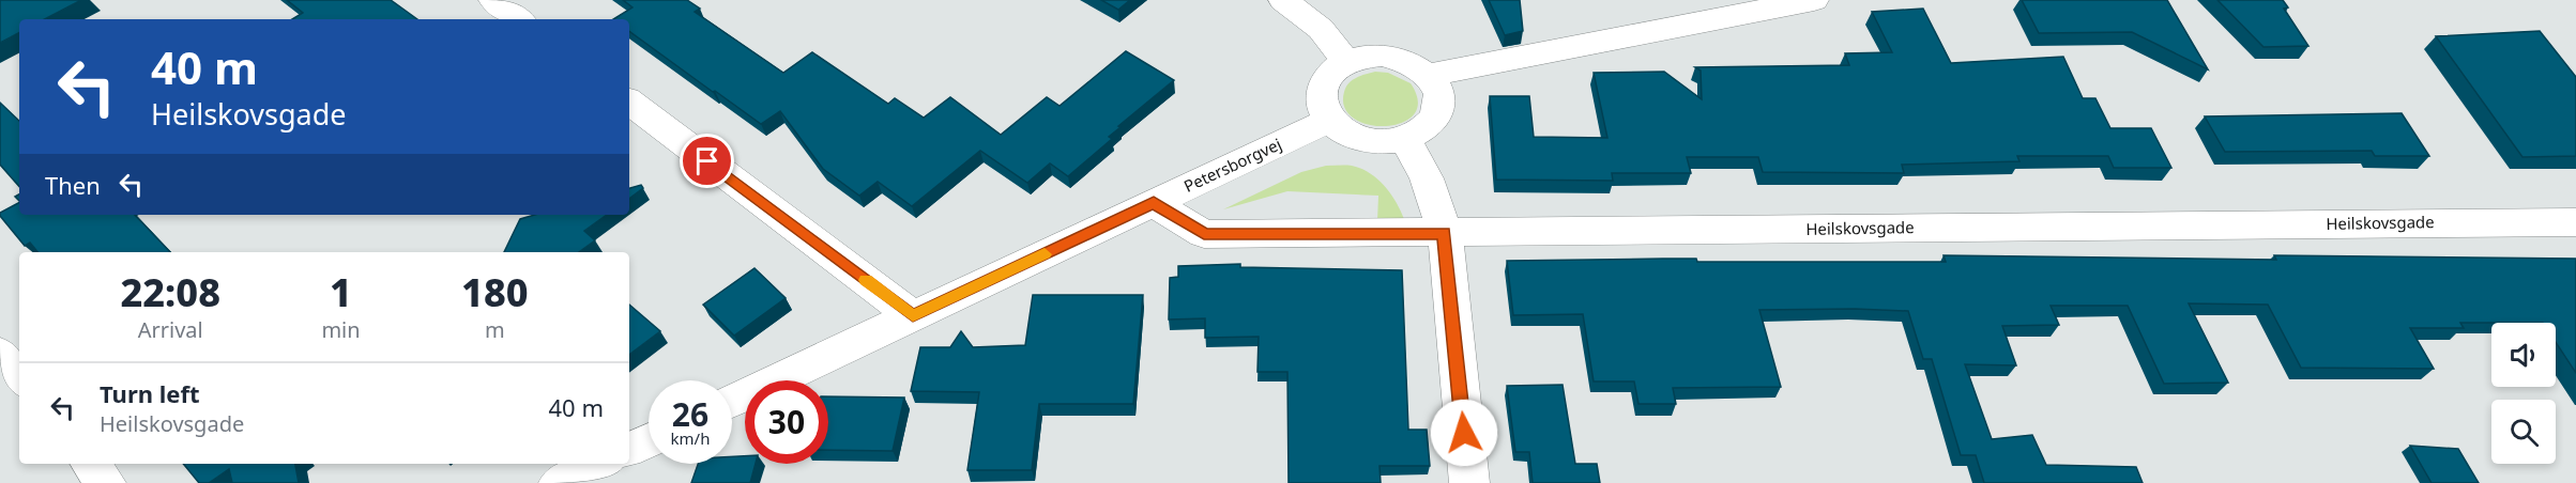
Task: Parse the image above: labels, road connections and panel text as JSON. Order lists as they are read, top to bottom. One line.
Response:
{"streets":{"street":["Petersborgvej","Heilskovsgade"]},"crossings":[["Petersborgvej","Heilskovsgade"]],"page":{"turn":["40 m","Heilskovsgade"],"then":"Then","eta":["22:08","Arrival","1","min","180","m"],"list":[{"name":"Turn left","note":"Heilskovsgade","value":"40 m"}],"speed":"26 km/h","limit":"30"}}
